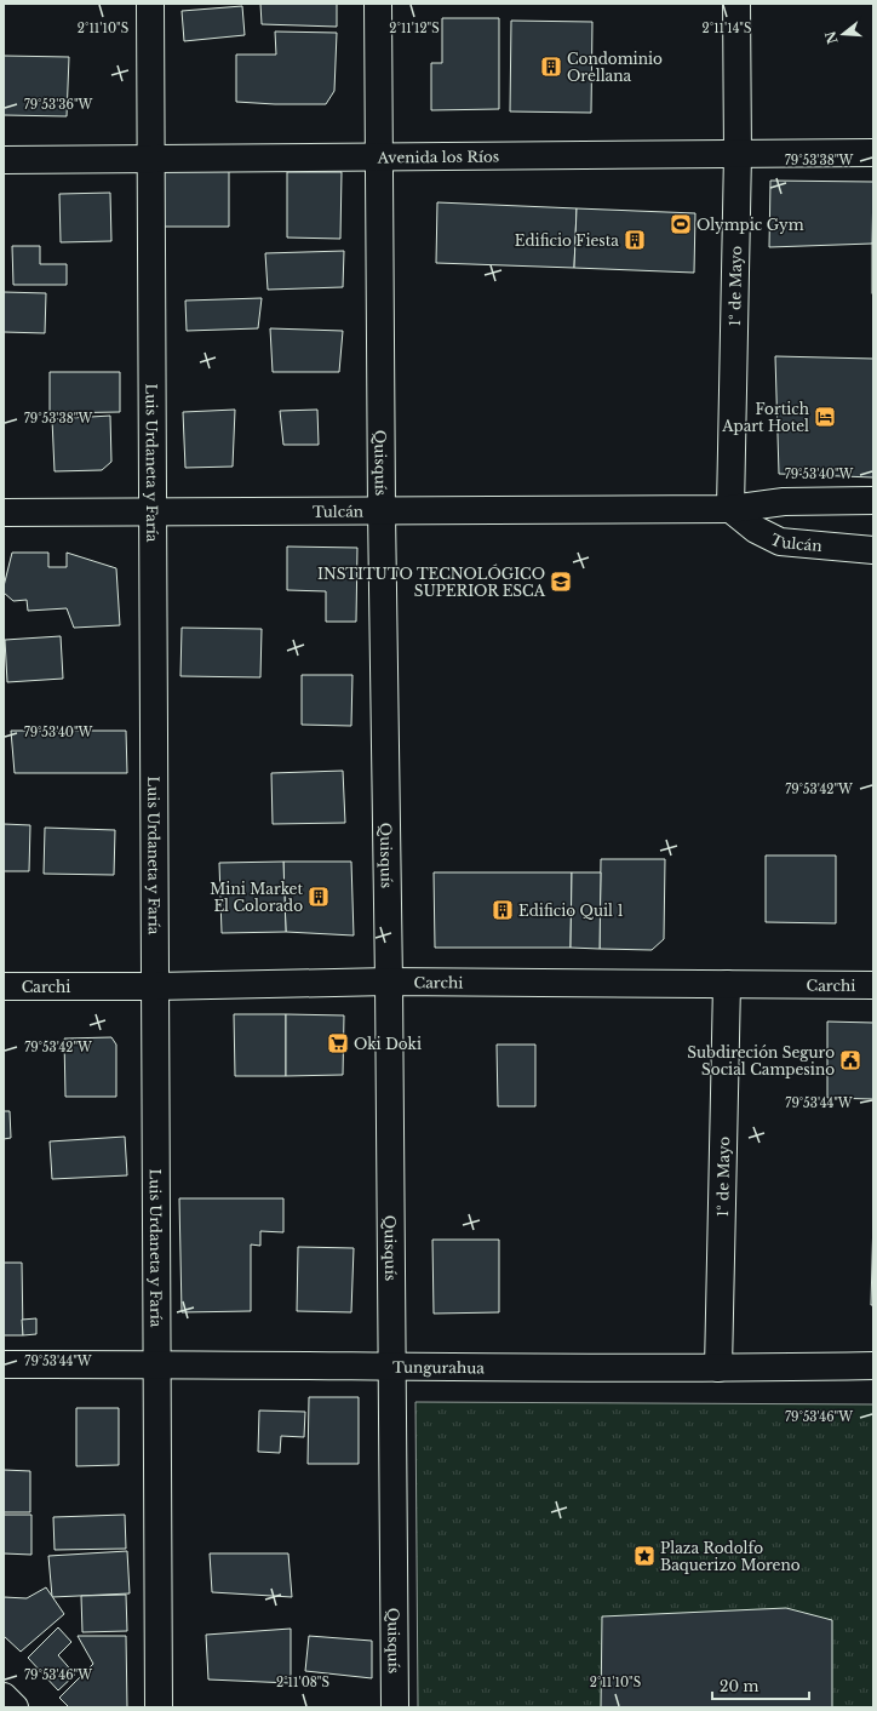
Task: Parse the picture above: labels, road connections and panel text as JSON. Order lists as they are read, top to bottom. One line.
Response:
{"streets":{"street":["Avenida los Ríos","1º de Mayo","Luis Urdaneta y Faría","Quisquís","Tulcán","Carchi","Tungurahua"]},"crossings":[["Avenida los Ríos","1º de Mayo"],["Avenida los Ríos","Luis Urdaneta y Faría"],["Avenida los Ríos","Quisquís"],["1º de Mayo","Tulcán"],["1º de Mayo","Carchi"],["1º de Mayo","Tungurahua"],["Luis Urdaneta y Faría","Tulcán"],["Luis Urdaneta y Faría","Carchi"],["Luis Urdaneta y Faría","Tungurahua"],["Quisquís","Tulcán"],["Quisquís","Carchi"],["Quisquís","Tungurahua"]],"places":{"building":["Condominio Orellana","Edificio Fiesta","Mini Market El Colorado","Edificio Quil 1"],"sports":["Olympic Gym"],"hotel":["Fortich Apart Hotel"],"school or university":["INSTITUTO TECNOLÓGICO SUPERIOR ESCA"],"supermarket":["Oki Doki"],"public building":["Subdireción Seguro Social Campesino"],"place":["Plaza Rodolfo Baquerizo Moreno"]},"scale_bar":"20 m","north":"left","coordinates":["2°11'10\"S","2°11'12\"S","2°11'14\"S","79°53'36\"W","79°53'38\"W","79°53'40\"W","79°53'42\"W","79°53'44\"W","79°53'46\"W","2°11'08\"S"]}
